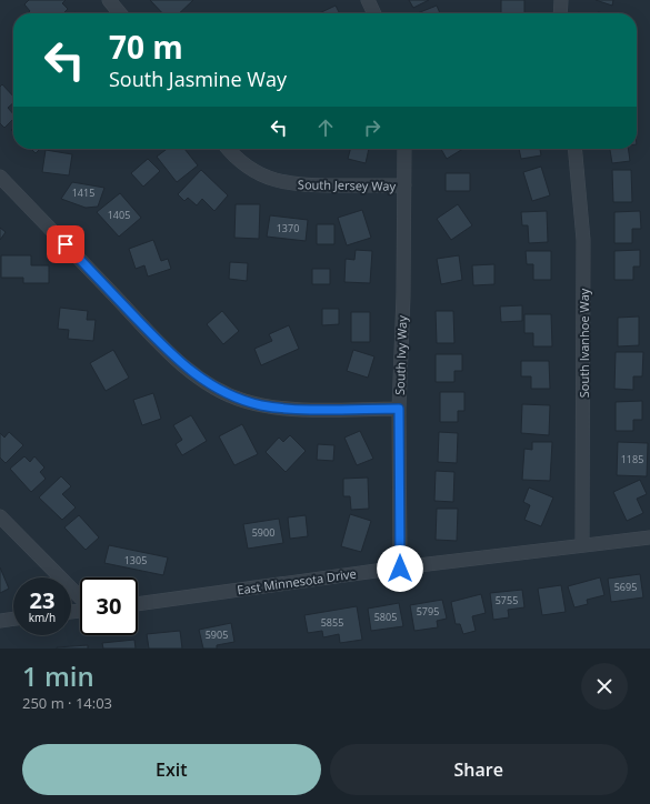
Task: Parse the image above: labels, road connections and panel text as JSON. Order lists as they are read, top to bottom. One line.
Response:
{"streets":{"street":["South Jersey Way","South Ivanhoe Way","South Ivy Way","East Minnesota Drive"]},"crossings":[["South Jersey Way","South Ivy Way"],["South Ivanhoe Way","East Minnesota Drive"],["South Ivy Way","East Minnesota Drive"]],"house_numbers":["1415","1405","1370","1185","5900","1305","5695","5755","5795","5805","5855","5905"],"page":{"turn":["70 m","South Jasmine Way"],"speed":"23 km/h","limit":"30","heading":["1 min","250 m · 14:03"],"buttons":["Exit","Share"]}}
